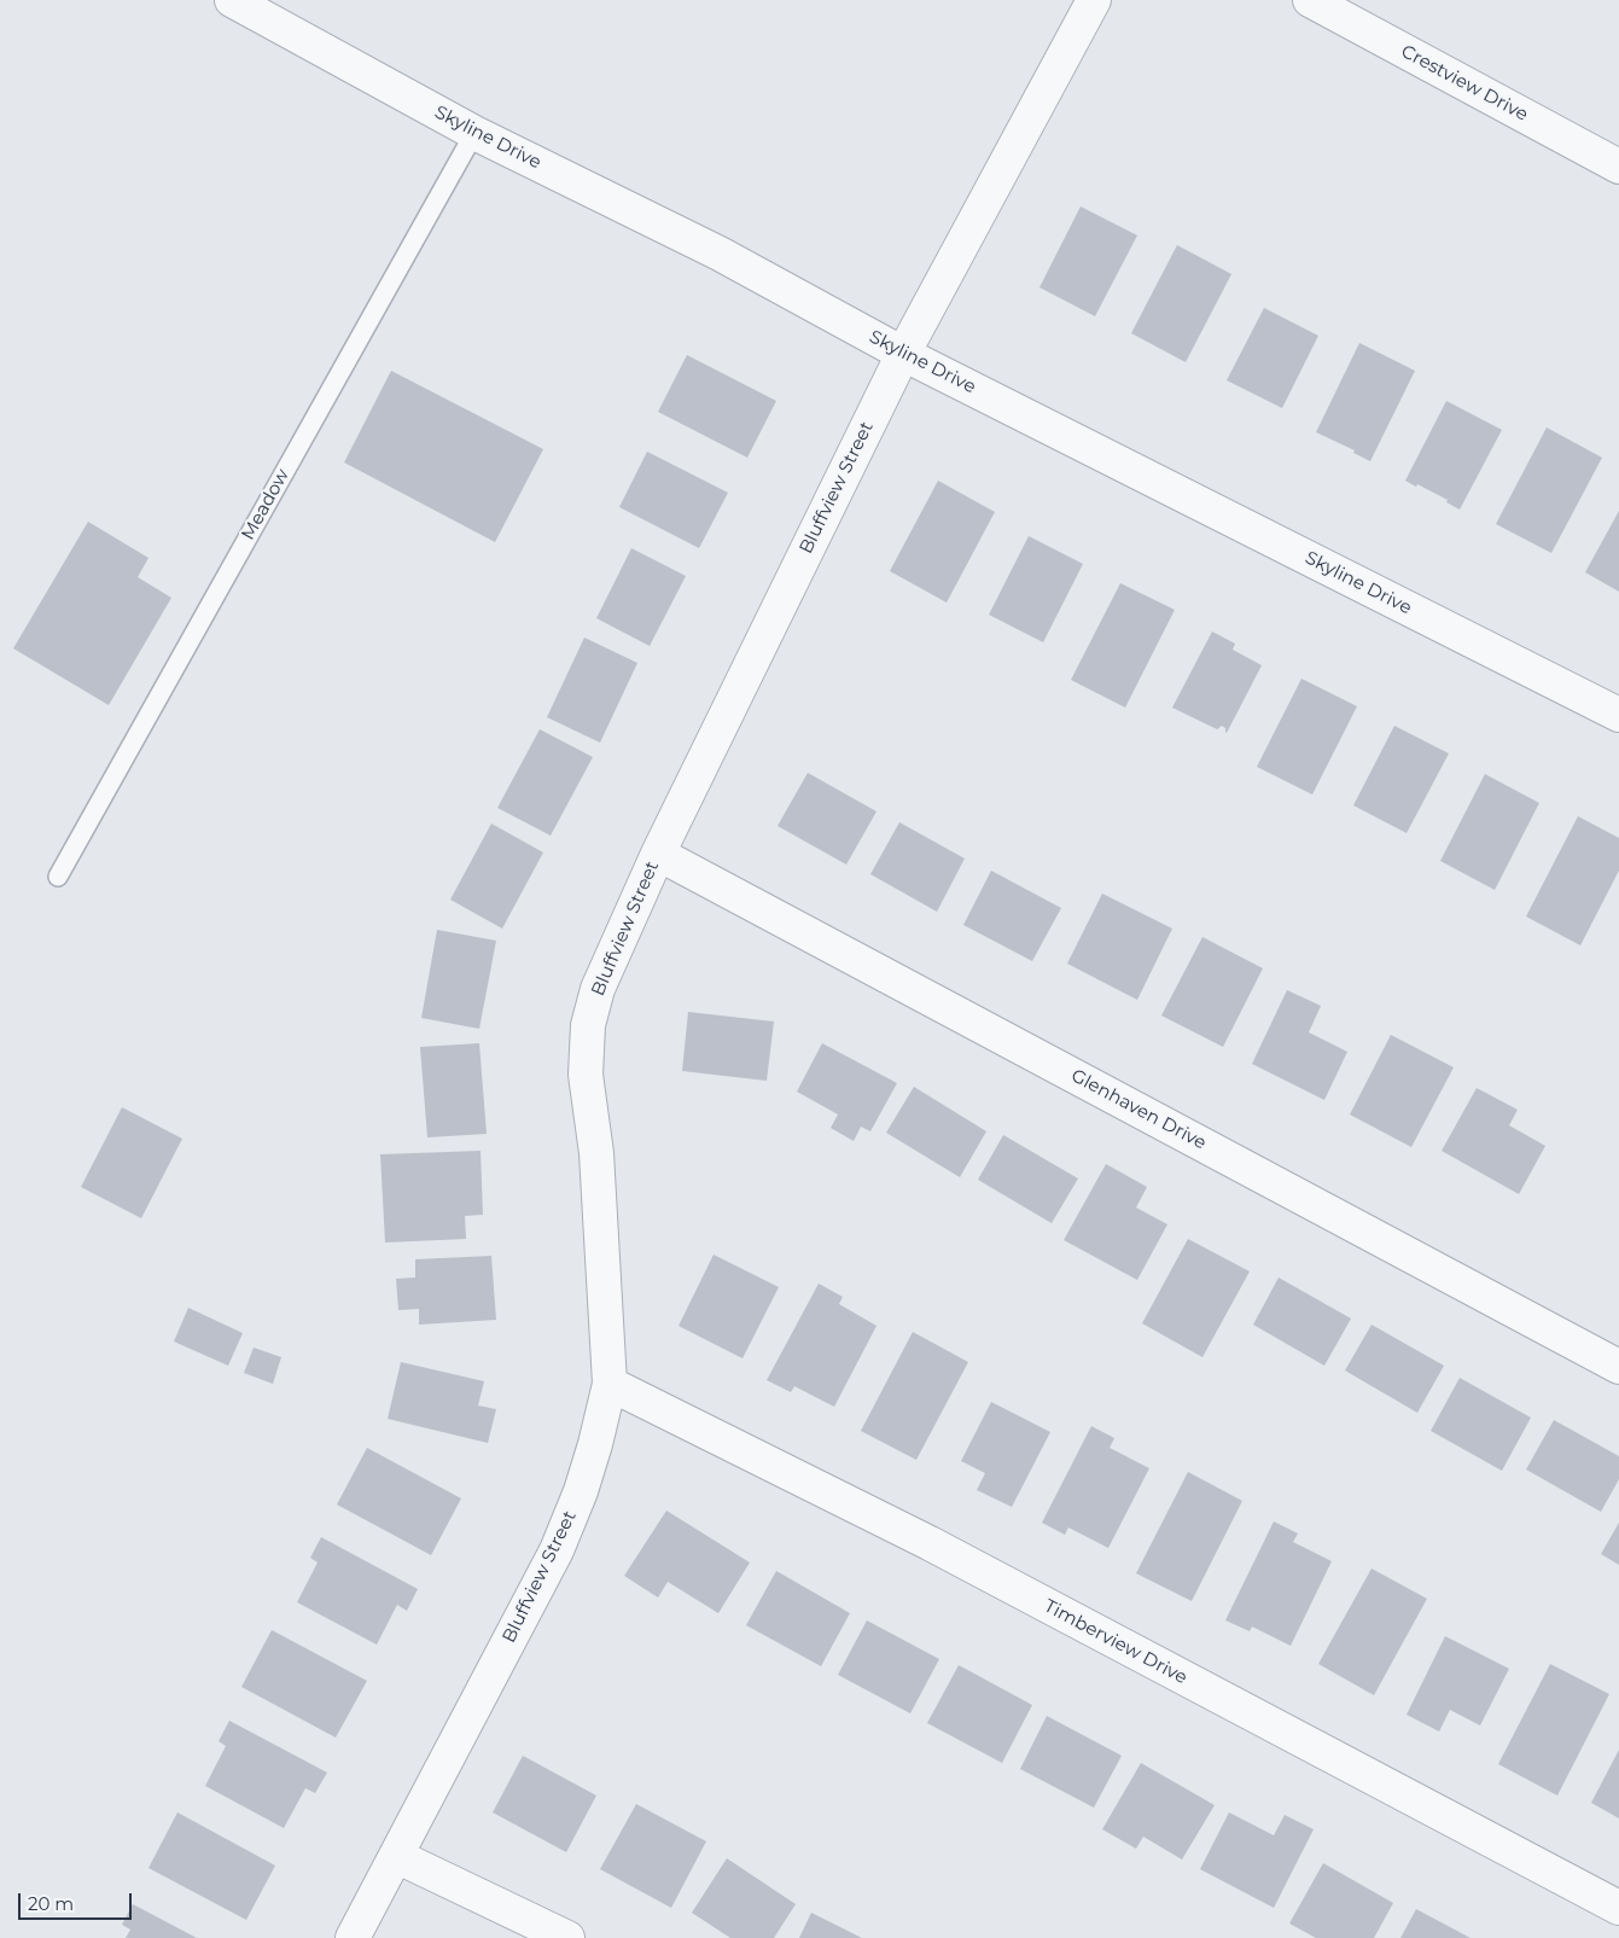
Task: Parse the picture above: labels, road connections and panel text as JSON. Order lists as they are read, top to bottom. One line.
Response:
{"streets":{"street":["Crestview Drive","Skyline Drive","Bluffview Street","Glenhaven Drive","Timberview Drive"],"lane":["Meadow"]},"crossings":[["Skyline Drive","Bluffview Street"],["Skyline Drive","Meadow"],["Bluffview Street","Glenhaven Drive"],["Bluffview Street","Timberview Drive"]],"scale_bar":"20 m"}
